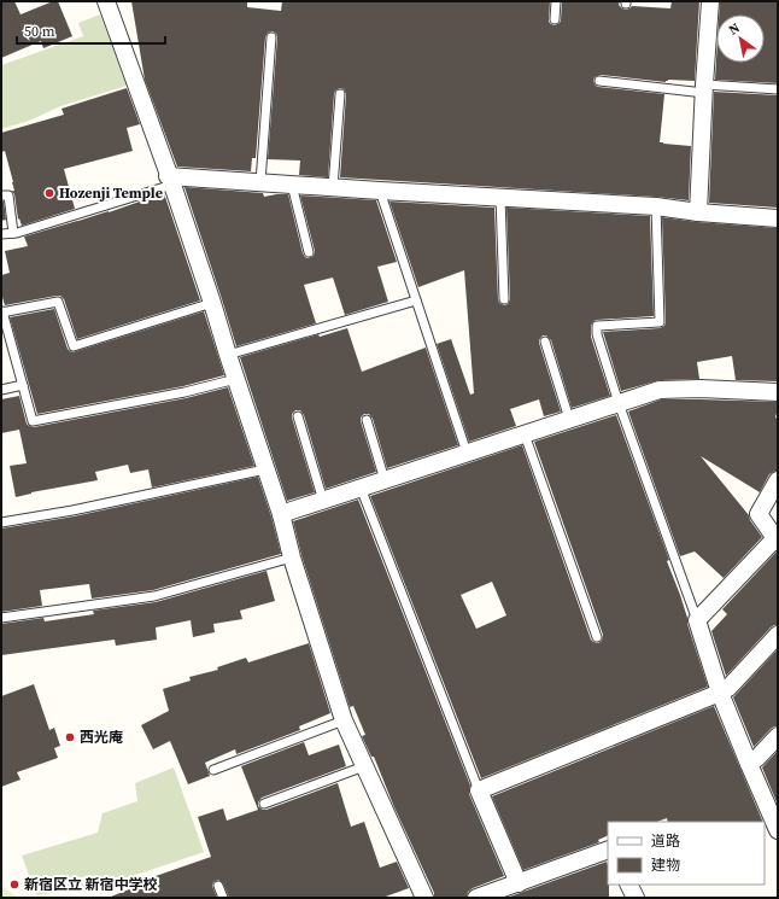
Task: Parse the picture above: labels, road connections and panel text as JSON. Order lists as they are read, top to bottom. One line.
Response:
{"places":["Hozenji Temple","西光庵","新宿区立 新宿中学校"],"legend":["道路","建物"],"scale_bar":"50 m","north":"top left"}
